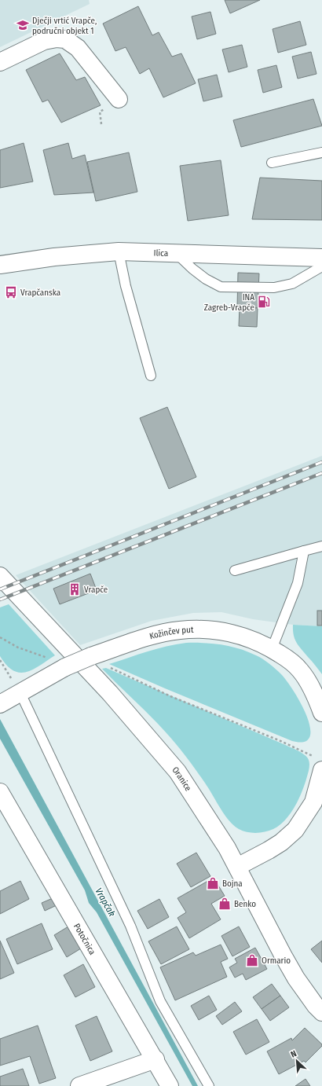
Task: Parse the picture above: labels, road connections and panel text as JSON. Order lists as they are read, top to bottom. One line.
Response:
{"streets":{"street":["Ilica","Kožinčev put","Oranice","Potočnica"]},"water":["Vrapčak"],"places":{"school or university":["Dječji vrtić Vrapče, područni objekt 1"],"bus stop":["Vrapčanska"],"fuel station":["INA Zagreb-Vrapče"],"building":["Vrapče"],"shop":["Bojna","Benko","Ormario"]},"north":"top left"}
